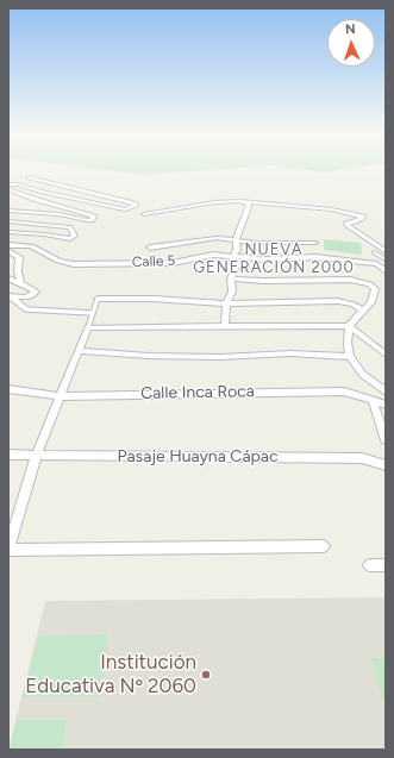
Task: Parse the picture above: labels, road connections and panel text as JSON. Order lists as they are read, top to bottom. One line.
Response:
{"streets":{"street":["Calle 5","Calle Inca Roca","Pasaje Huayna Cápac"]},"districts":["NUEVA GENERACIÓN 2000"],"places":["Institución Educativa Nº 2060"],"north":"top"}
